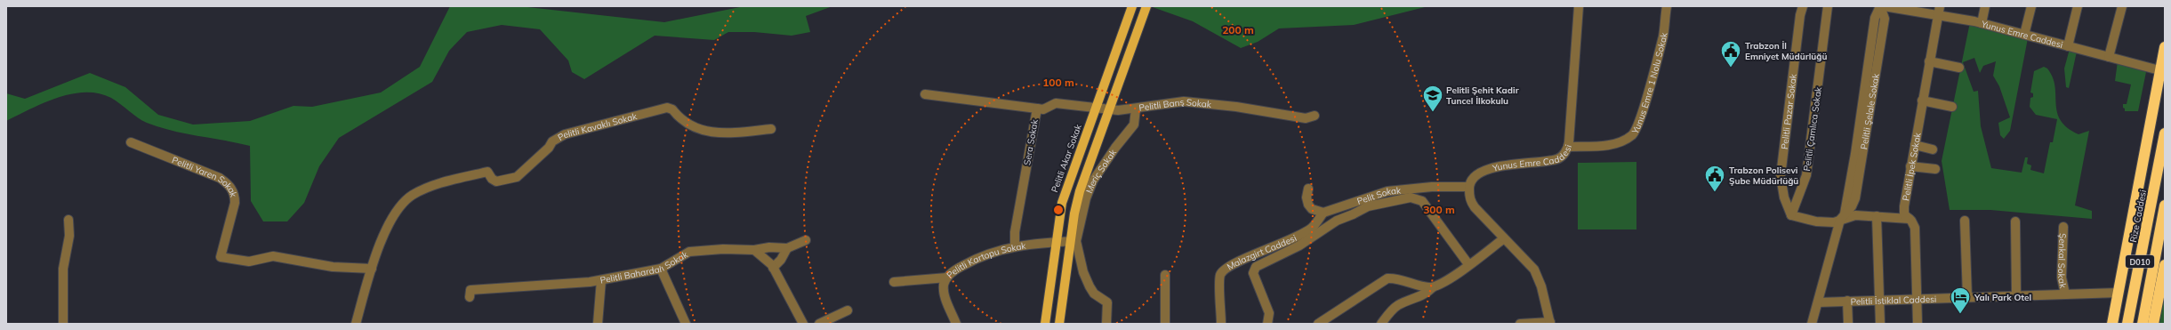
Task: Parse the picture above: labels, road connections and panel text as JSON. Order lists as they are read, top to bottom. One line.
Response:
{"streets":{"highway":["Rize Caddesi","D010"],"main road":["Pelitli Akar Sokak"],"street":["Yunus Emre Caddesi","Yunus Emre 1 Nolu Sokak","Pelitli Barış Sokak","Pelitli Pazar Sokak","Pelitli Şelale Sokak","Pelitli Kavaklı Sokak","Pelitli Çamlıca Sokak","Sera Sokak","Pelitli İpek Sokak","Meriç Sokak","Pelitli Yaren Sokak","Pelit Sokak","Malazgirt Caddesi","Şenkal Sokak","Pelitli Kartopu Sokak","Pelitli Bahardalı Sokak","Pelitli İstiklal Caddesi"]},"crossings":[["Yunus Emre Caddesi","Yunus Emre 1 Nolu Sokak"],["Yunus Emre Caddesi","Pelitli İpek Sokak"],["Yunus Emre Caddesi","Pelit Sokak"],["Pelitli Barış Sokak","Sera Sokak"],["Pelitli Barış Sokak","Pelitli Akar Sokak"],["Pelitli Barış Sokak","Meriç Sokak"],["Pelitli Pazar Sokak","Pelitli Çamlıca Sokak"],["Pelitli Şelale Sokak","Pelitli İstiklal Caddesi"],["Pelitli Kavaklı Sokak","Pelitli Yaren Sokak"],["Sera Sokak","Pelitli Kartopu Sokak"],["Pelitli Akar Sokak","Pelitli Kartopu Sokak"],["Pelitli İpek Sokak","Pelitli İstiklal Caddesi"],["Meriç Sokak","Pelitli Kartopu Sokak"],["Pelit Sokak","Malazgirt Caddesi"],["Şenkal Sokak","Pelitli İstiklal Caddesi"]],"places":{"public building":["Trabzon İl Emniyet Müdürlüğü","Trabzon Polisevi Şube Müdürlüğü"],"school or university":["Pelitli Şehit Kadir Tuncel İlkokulu"],"hotel":["Yalı Park Otel"]},"rings":["200 m","100 m","300 m"]}
